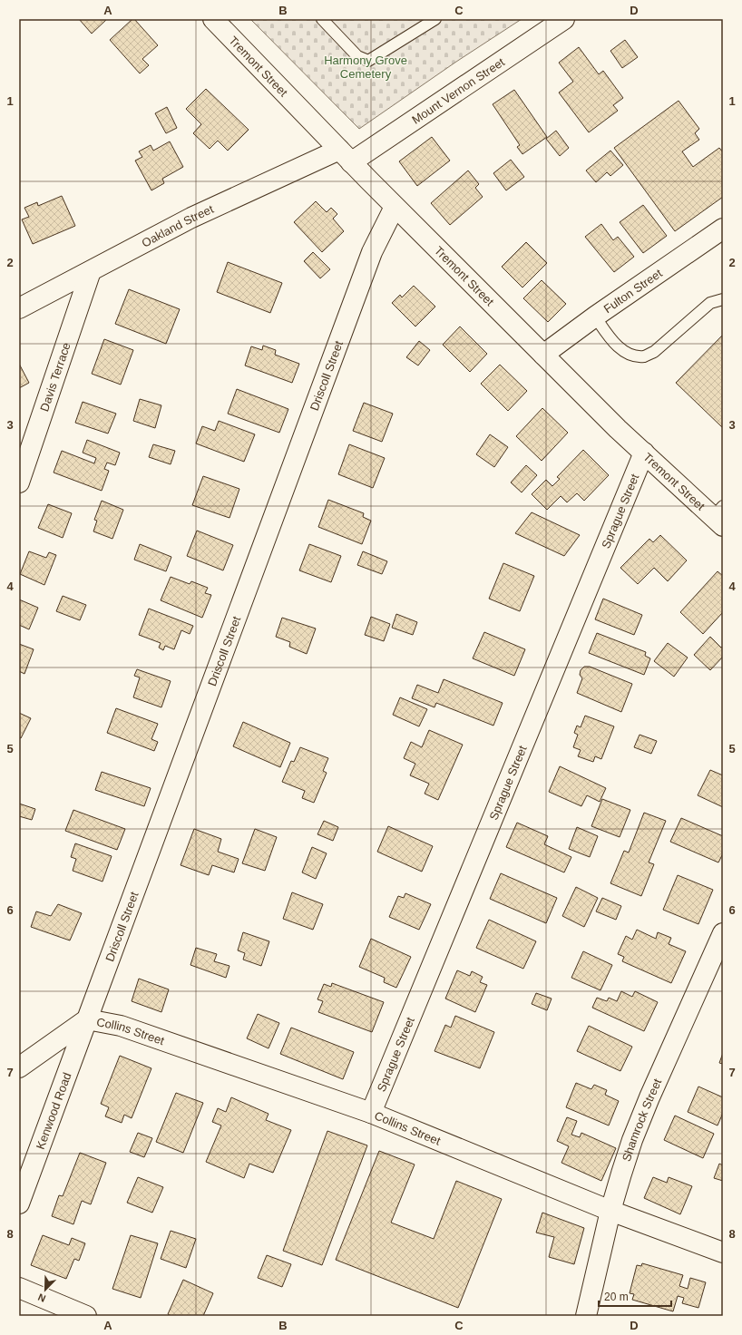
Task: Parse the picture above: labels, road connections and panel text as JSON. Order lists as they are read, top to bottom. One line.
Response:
{"streets":{"street":["Tremont Street","Mount Vernon Street","Oakland Street","Fulton Street","Driscoll Street","Davis Terrace","Sprague Street","Collins Street","Kenwood Road","Shamrock Street"]},"crossings":[["Tremont Street","Mount Vernon Street"],["Tremont Street","Oakland Street"],["Tremont Street","Fulton Street"],["Tremont Street","Driscoll Street"],["Tremont Street","Sprague Street"],["Mount Vernon Street","Oakland Street"],["Oakland Street","Davis Terrace"],["Driscoll Street","Collins Street"],["Driscoll Street","Kenwood Road"],["Sprague Street","Collins Street"],["Collins Street","Kenwood Road"],["Collins Street","Shamrock Street"]],"parks":["Harmony Grove Cemetery"],"scale_bar":"20 m","north":"bottom left","grid":{"columns":["A","B","C","D"],"rows":["1","2","3","4","5","6","7","8"]}}
